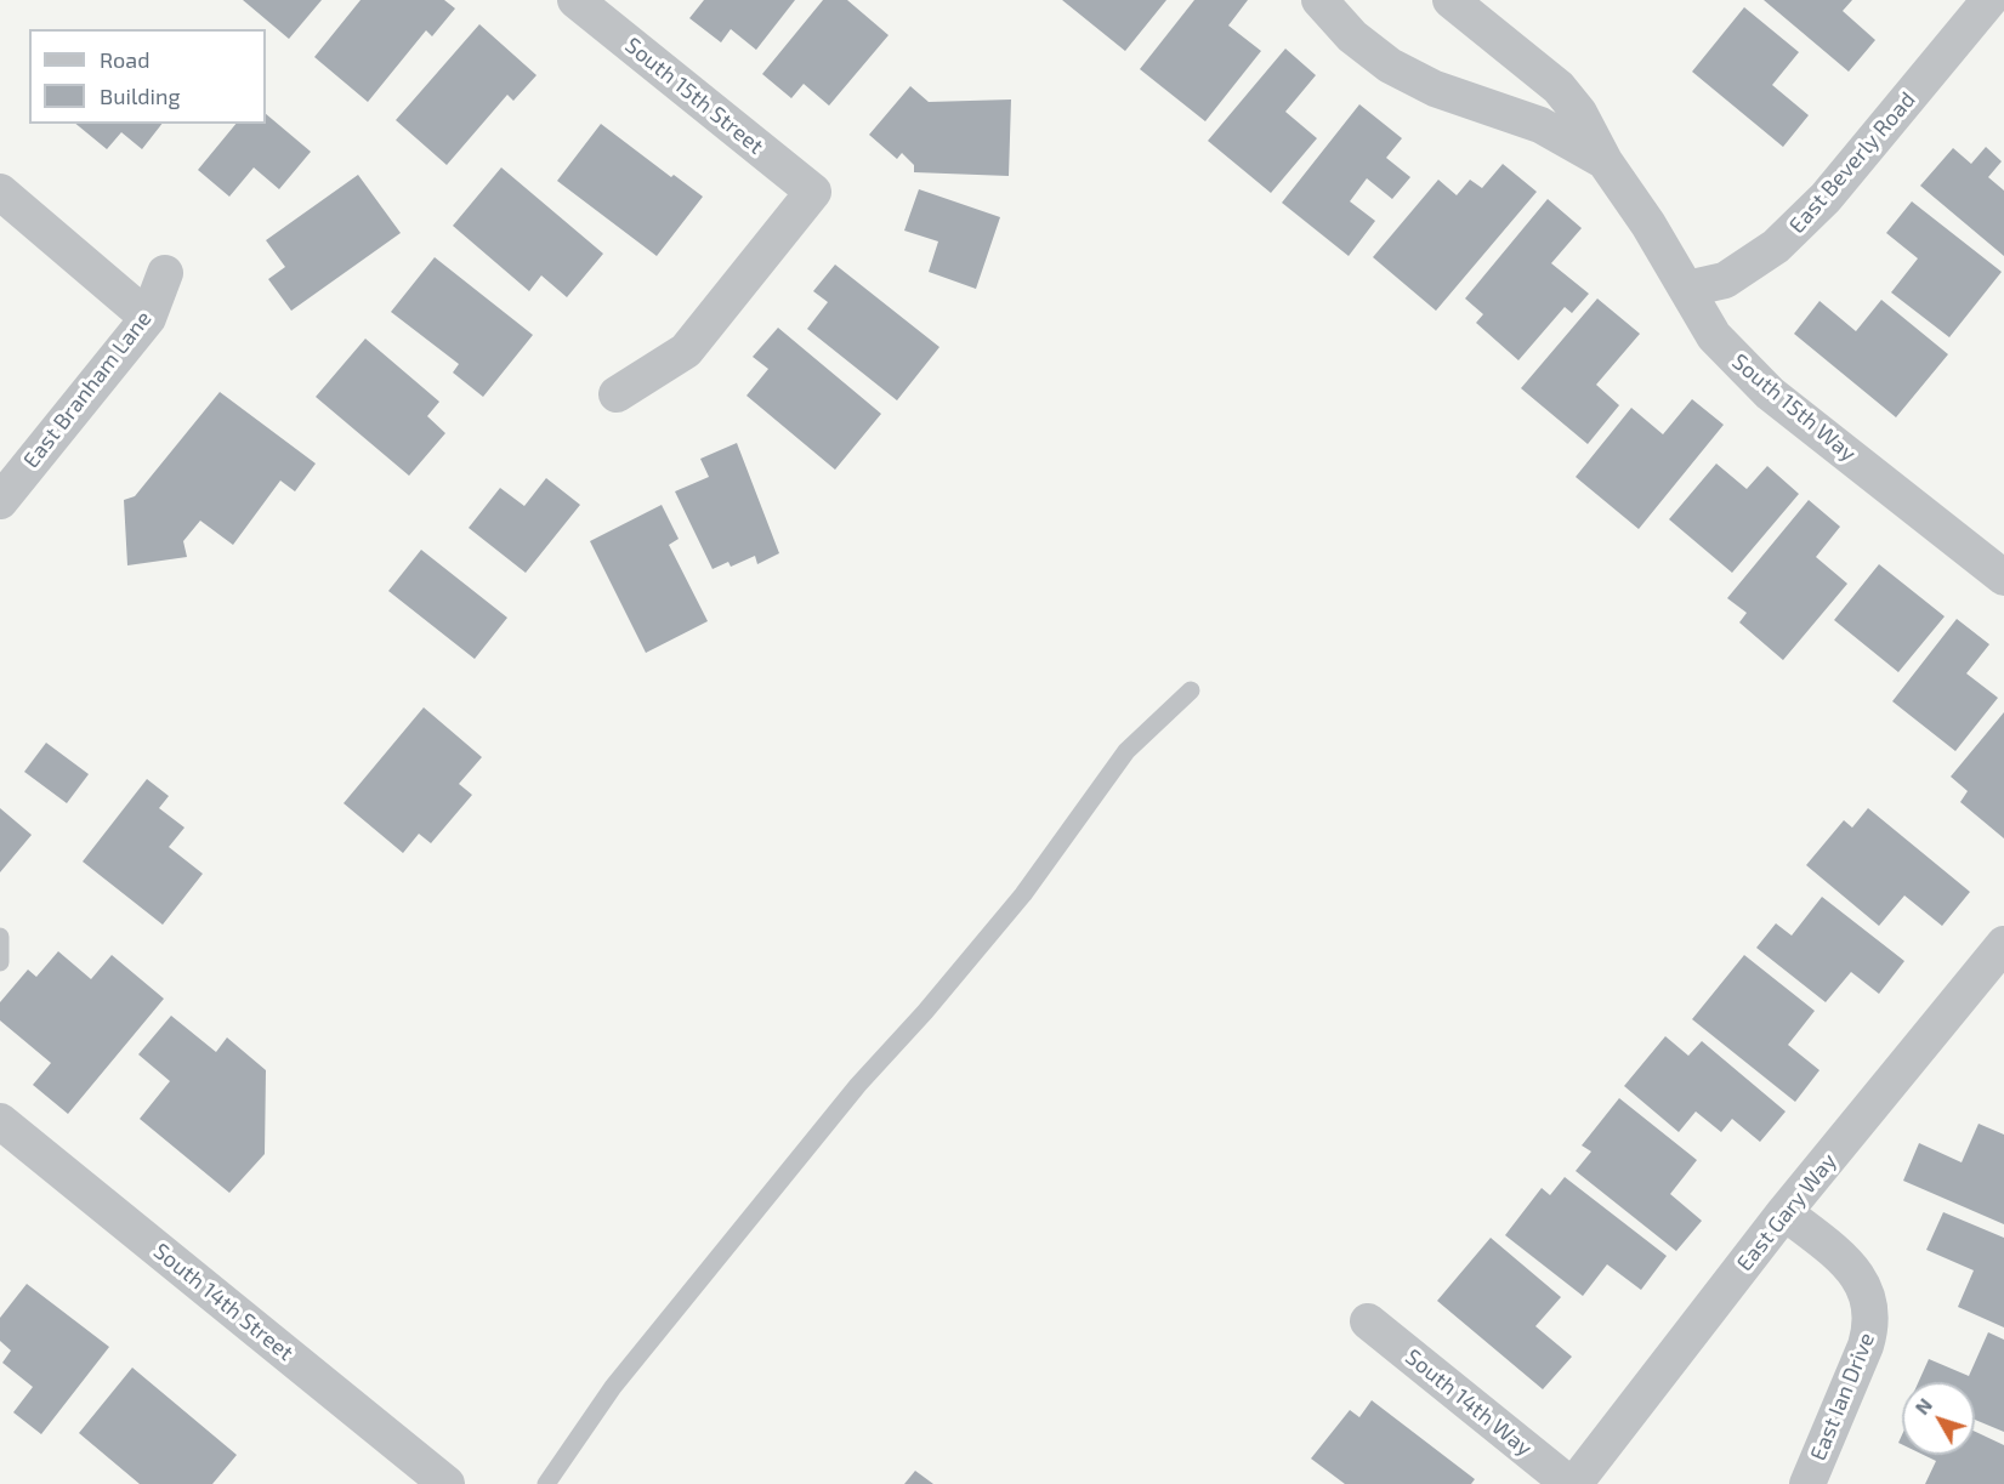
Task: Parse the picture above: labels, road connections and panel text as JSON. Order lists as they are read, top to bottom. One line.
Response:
{"streets":{"street":["South 15th Street","East Beverly Road","East Branham Lane","South 15th Way","East Gary Way","South 14th Street","East Ian Drive","South 14th Way"]},"crossings":[["East Beverly Road","South 15th Way"],["East Gary Way","East Ian Drive"],["East Gary Way","South 14th Way"]],"legend":["Road","Building"],"north":"top left"}
